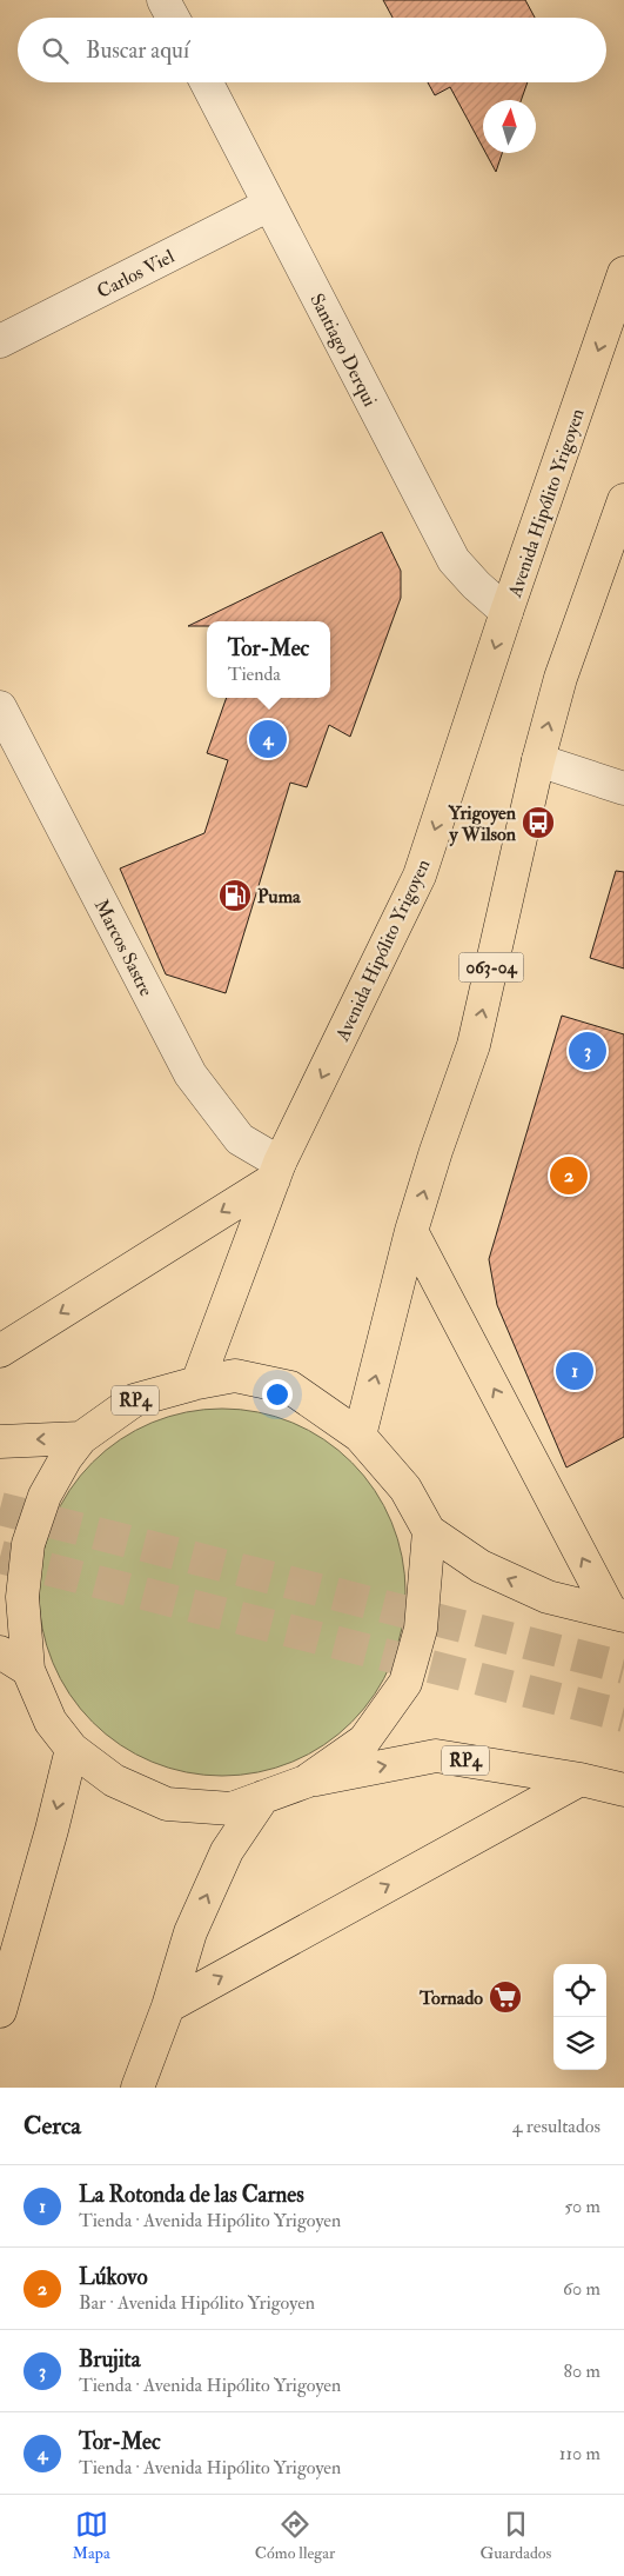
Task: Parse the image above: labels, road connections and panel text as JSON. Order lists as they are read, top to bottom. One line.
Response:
{"streets":{"main road":["Avenida Hipólito Yrigoyen","063-04","RP4"],"street":["Carlos Viel","Santiago Derqui","Marcos Sastre"]},"crossings":[["Carlos Viel","Santiago Derqui"],["Santiago Derqui","Avenida Hipólito Yrigoyen"],["Avenida Hipólito Yrigoyen","Marcos Sastre"],["Avenida Hipólito Yrigoyen","RP4"],["063-04","RP4"]],"places":{"bus stop":["Yrigoyen y Wilson"],"fuel station":["Puma"],"supermarket":["Tornado"]},"north":"top","page":{"search":"Buscar aquí","popup":["Tor-Mec","Tienda"],"pins":["4","3","2","1"],"heading":["Cerca","4 resultados"],"list":[{"mark":"1","name":"La Rotonda de las Carnes","note":"Tienda · Avenida Hipólito Yrigoyen","value":"50 m"},{"mark":"2","name":"Lúkovo","note":"Bar · Avenida Hipólito Yrigoyen","value":"60 m"},{"mark":"3","name":"Brujita","note":"Tienda · Avenida Hipólito Yrigoyen","value":"80 m"},{"mark":"4","name":"Tor-Mec","note":"Tienda · Avenida Hipólito Yrigoyen","value":"110 m"}],"nav":["Mapa","Cómo llegar","Guardados"]}}
